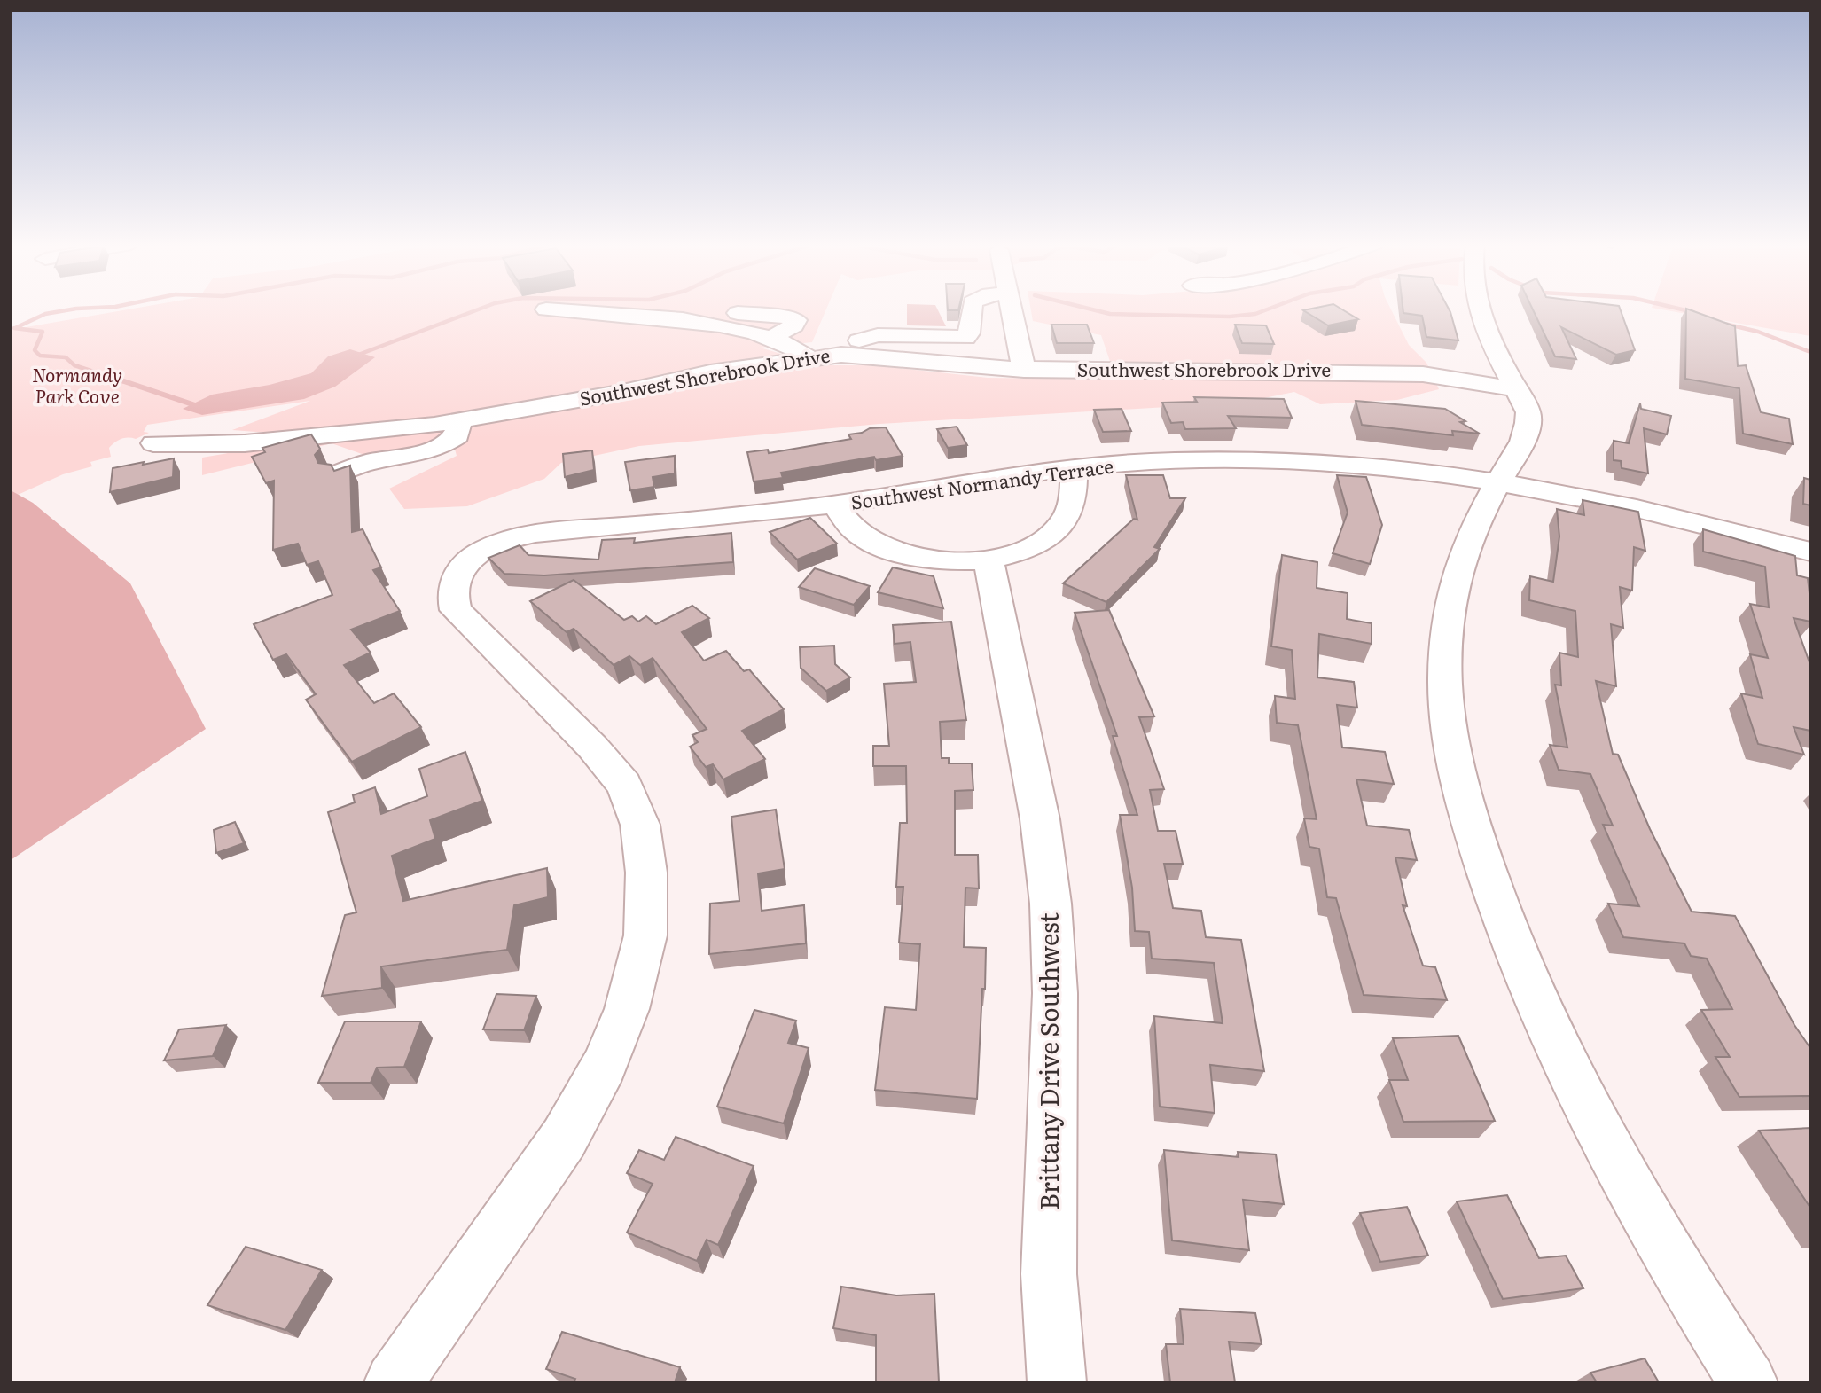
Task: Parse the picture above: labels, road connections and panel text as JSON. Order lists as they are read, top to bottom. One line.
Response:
{"streets":{"street":["Southwest Shorebrook Drive","Southwest Normandy Terrace","Brittany Drive Southwest"]},"parks":["Normandy Park Cove"]}
